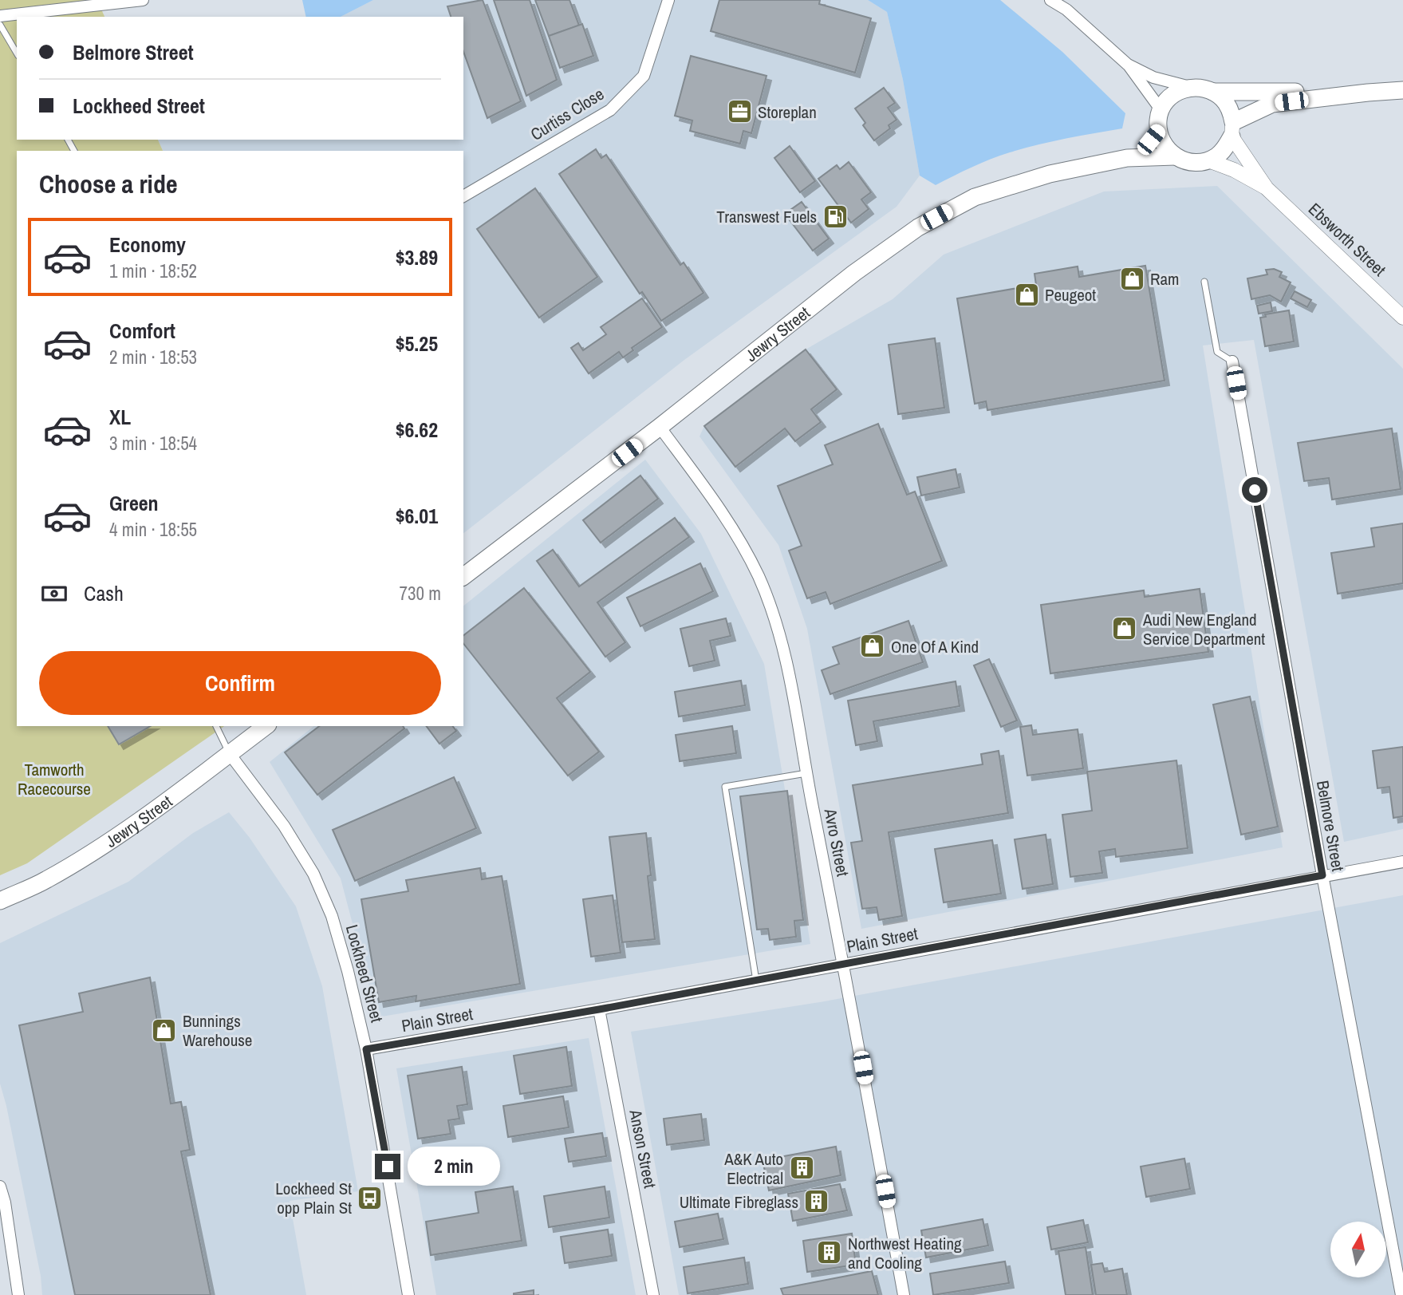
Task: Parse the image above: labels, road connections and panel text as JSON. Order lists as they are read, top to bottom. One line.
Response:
{"streets":{"main road":["Jewry Street"],"street":["Curtiss Close","Ebsworth Street","Belmore Street","Avro Street","Plain Street","Lockheed Street","Anson Street"]},"crossings":[["Ebsworth Street","Jewry Street"],["Jewry Street","Avro Street"],["Jewry Street","Lockheed Street"],["Belmore Street","Plain Street"],["Avro Street","Plain Street"],["Plain Street","Lockheed Street"],["Plain Street","Anson Street"]],"parks":["Tamworth Racecourse"],"places":{"office":["Storeplan"],"fuel station":["Transwest Fuels"],"shop":["Ram","Peugeot","Audi New England Service Department","One Of A Kind","Bunnings Warehouse"],"building":["A&K Auto Electrical","Ultimate Fibreglass","Northwest Heating and Cooling"],"bus stop":["Lockheed St opp Plain St"]},"north":"top","page":{"banner":["Belmore Street","Lockheed Street"],"heading":"Choose a ride","list":[{"name":"Economy","note":"1 min · 18:52","value":"$3.89"},{"name":"Comfort","note":"2 min · 18:53","value":"$5.25"},{"name":"XL","note":"3 min · 18:54","value":"$6.62"},{"name":"Green","note":"4 min · 18:55","value":"$6.01"}],"pay":["Cash","730 m"],"buttons":"Confirm","bubble":"2 min"}}
